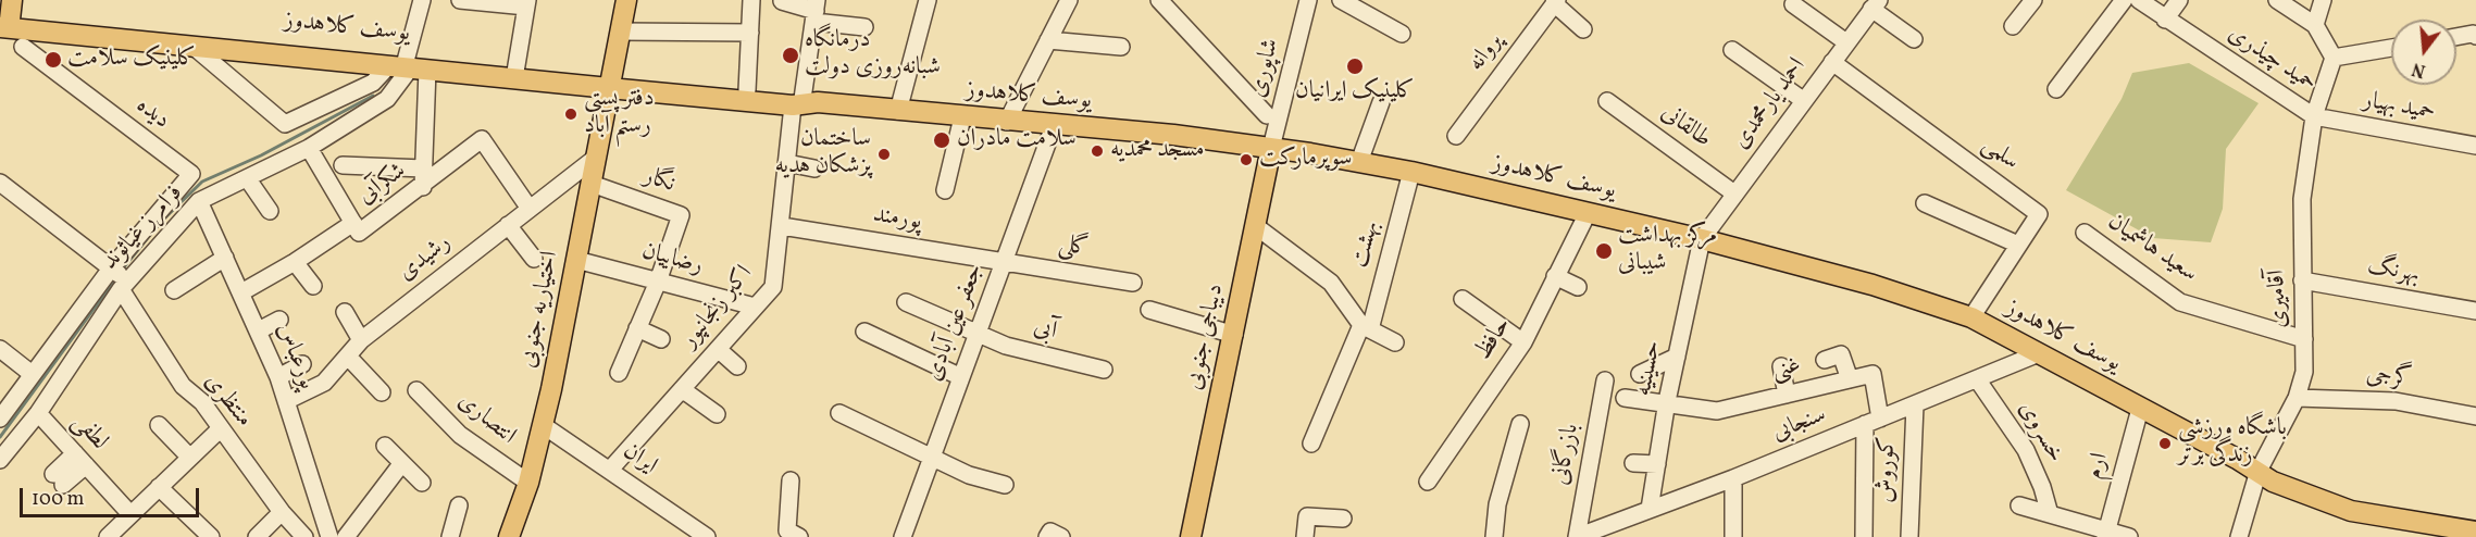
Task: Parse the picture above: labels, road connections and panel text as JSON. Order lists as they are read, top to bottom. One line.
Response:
{"streets":{"main road":["یوسف کلاهدوز","اختیاریه جنوبی","دیباجی جنوبی"],"street":["پروانه","حمید چیذری","شاپوری","احمد یارمحمدی","حمید بهیار","دیده","طالقانی","سلمی","نگار","شکرآبی","پورمند","فرامرز غیاثوند","بهشت","گلی","سعید هاشمیان","رشیدی","رضاییان","بهرنگ","آقامیری","اکبر زنجانپور","جعفر عین آبادی","آبی","حافظ","پورعباس","حسینیه","غنی","گرجی","منتظری","انتصاری","سنجابی","لطفی","خسروی","بازرگانی","ایران","ارم","کوروش"]},"crossings":[["یوسف کلاهدوز","شاپوری"],["یوسف کلاهدوز","احمد یارمحمدی"],["یوسف کلاهدوز","سلمی"],["یوسف کلاهدوز","فرامرز غیاثوند"],["یوسف کلاهدوز","بهشت"],["یوسف کلاهدوز","آقامیری"],["یوسف کلاهدوز","اکبر زنجانپور"],["یوسف کلاهدوز","اختیاریه جنوبی"],["یوسف کلاهدوز","جعفر عین آبادی"],["یوسف کلاهدوز","دیباجی جنوبی"],["یوسف کلاهدوز","حافظ"],["یوسف کلاهدوز","حسینیه"],["یوسف کلاهدوز","سنجابی"],["یوسف کلاهدوز","ارم"],["حمید چیذری","حمید بهیار"],["حمید چیذری","آقامیری"],["شاپوری","دیباجی جنوبی"],["احمد یارمحمدی","طالقانی"],["احمد یارمحمدی","سلمی"],["احمد یارمحمدی","حسینیه"],["حمید بهیار","آقامیری"],["دیده","فرامرز غیاثوند"],["نگار","رضاییان"],["نگار","اختیاریه جنوبی"],["شکرآبی","فرامرز غیاثوند"],["شکرآبی","رشیدی"],["پورمند","گلی"],["پورمند","اکبر زنجانپور"],["پورمند","جعفر عین آبادی"],["فرامرز غیاثوند","پورعباس"],["فرامرز غیاثوند","منتظری"],["فرامرز غیاثوند","لطفی"],["بهشت","دیباجی جنوبی"],["گلی","جعفر عین آبادی"],["سعید هاشمیان","آقامیری"],["رشیدی","اختیاریه جنوبی"],["رشیدی","پورعباس"],["رضاییان","اکبر زنجانپور"],["رضاییان","اختیاریه جنوبی"],["بهرنگ","آقامیری"],["آقامیری","گرجی"],["اکبر زنجانپور","ایران"],["اختیاریه جنوبی","انتصاری"],["اختیاریه جنوبی","ایران"],["جعفر عین آبادی","آبی"],["حسینیه","غنی"],["حسینیه","سنجابی"],["غنی","سنجابی"],["سنجابی","خسروی"],["سنجابی","بازرگانی"],["سنجابی","کوروش"]],"places":["درمانگاه شبانه‌روزی دولت","کلینیک سلامت","کلینیک ایرانیان","دفتر پستی رستم آباد","سلامت مادران","مسجد محمدیه","ساختمان پزشکان هدیه","سوپرمارکت","مرکز بهداشت شیبانی","باشگاه ورزشی زندگی برتر"],"scale_bar":"100 m","north":"bottom"}
